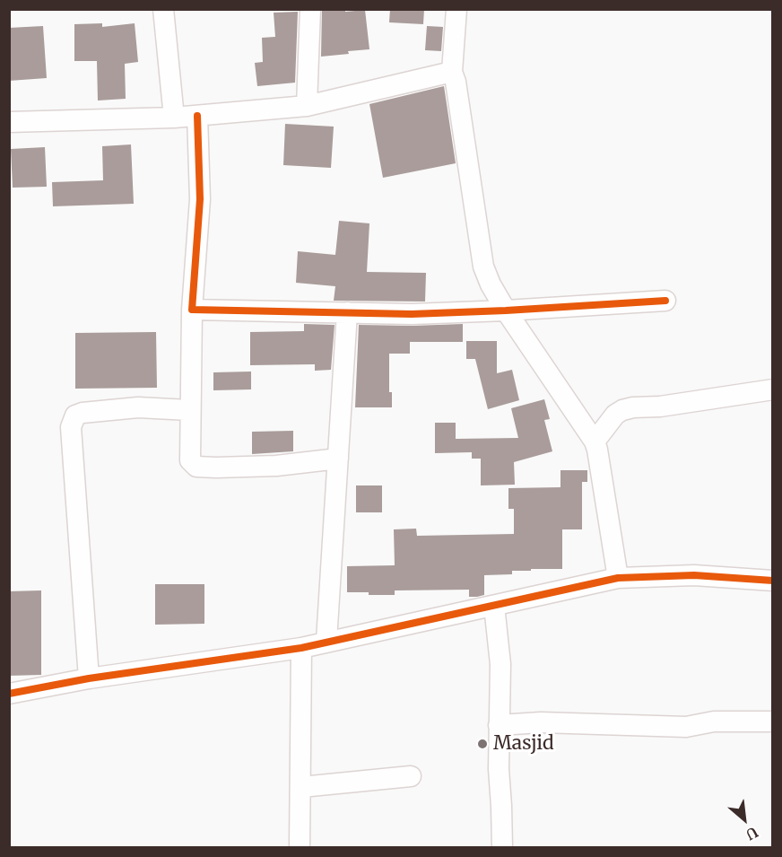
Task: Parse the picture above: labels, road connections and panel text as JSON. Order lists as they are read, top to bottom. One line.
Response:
{"places":["Masjid"],"north":"bottom right"}
